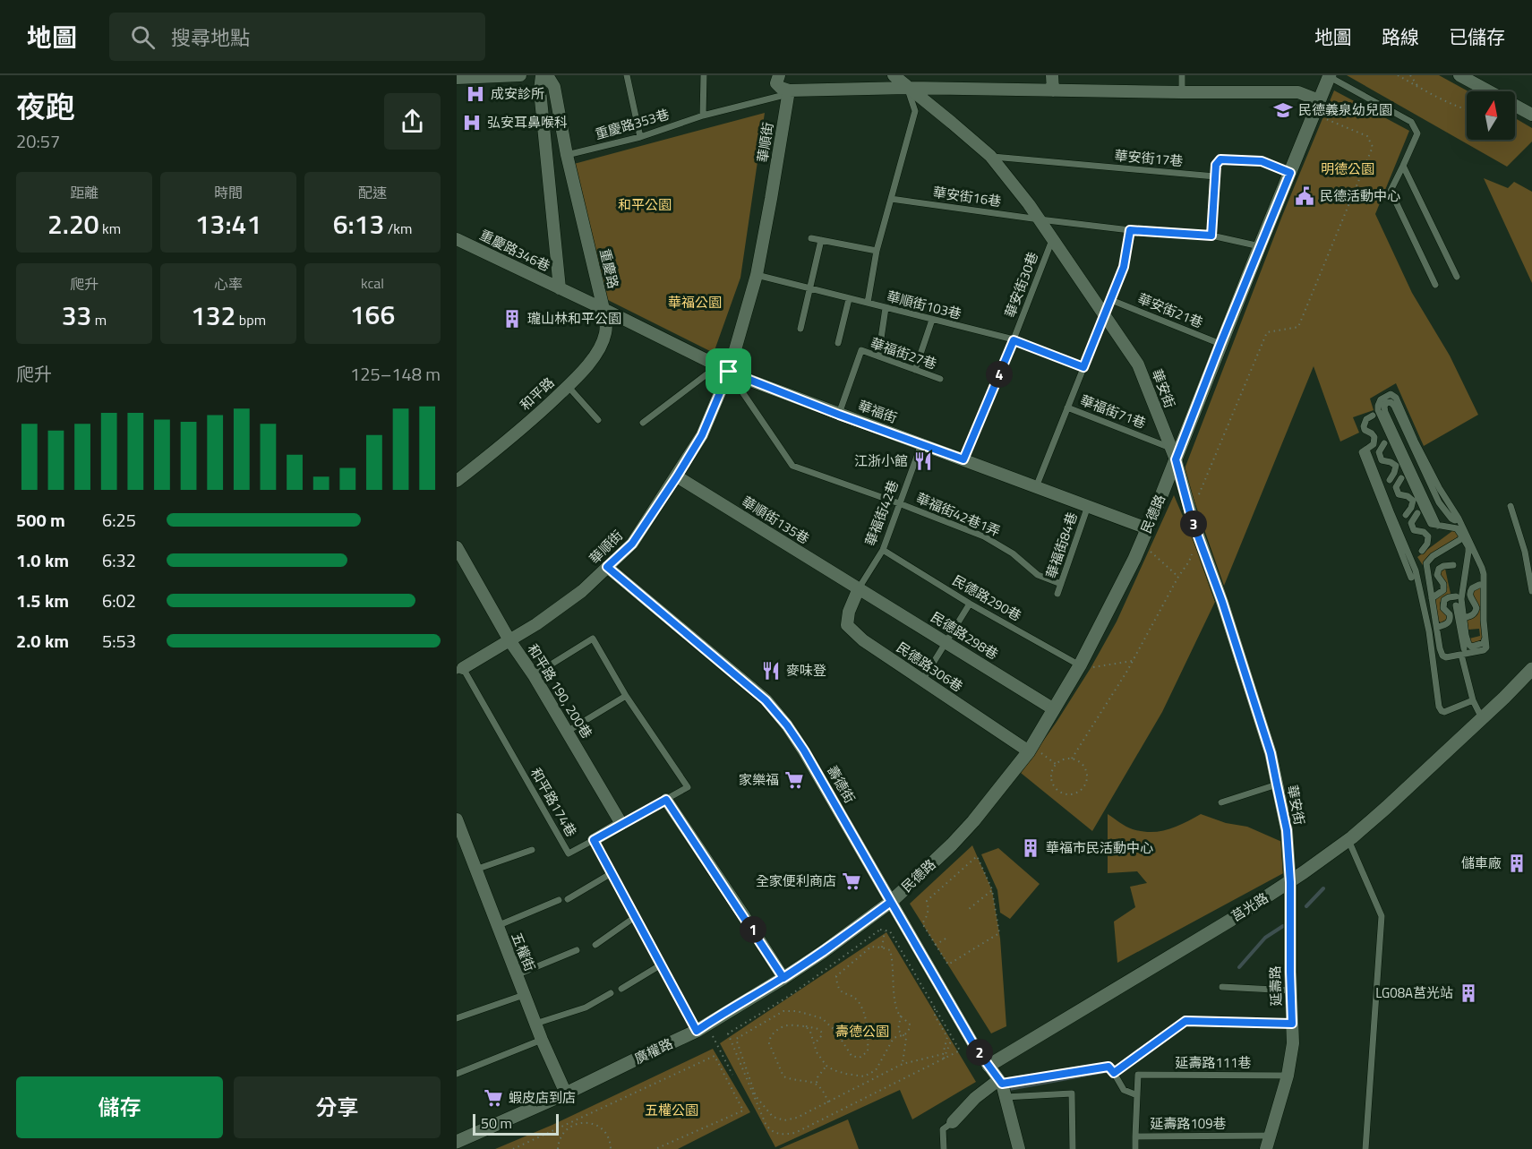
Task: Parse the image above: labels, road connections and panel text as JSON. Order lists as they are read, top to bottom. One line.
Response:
{"streets":{"street":["華順街","重慶路346巷","重慶路","華安街","和平路","華福街","民德路","華順街135巷","民德路298巷","民德路306巷","和平路 190, 200巷","壽德街","莒光路","五權街","延壽路","廣權路"],"lane":["重慶路353巷","華安街17巷","華安街16巷","華安街30巷","華順街103巷","華安街21巷","華福街27巷","華福街71巷","華福街42巷","華福街42巷1弄","華福街84巷","民德路290巷","和平路174巷","延壽路111巷","延壽路109巷"]},"crossings":[["重慶路353巷","華順街"],["重慶路353巷","重慶路"],["華順街","華順街103巷"],["華順街","華福街"],["華順街","華福街42巷1弄"],["華順街","華順街135巷"],["華順街","和平路 190, 200巷"],["華順街","壽德街"],["華順街","和平路174巷"],["華安街17巷","華安街"],["華安街16巷","華安街"],["華安街16巷","民德路"],["重慶路346巷","重慶路"],["重慶路","和平路"],["重慶路","華福街"],["華安街30巷","華順街103巷"],["華安街30巷","華安街"],["華安街30巷","華福街"],["華安街21巷","民德路"],["華福街27巷","華福街"],["華安街","華福街71巷"],["華安街","民德路"],["華安街","莒光路"],["華安街","延壽路"],["和平路","華福街"],["華福街","華福街71巷"],["華福街","華福街42巷"],["華福街","民德路"],["華福街","華福街42巷1弄"],["華福街","華福街84巷"],["華福街71巷","民德路"],["華福街42巷","華福街42巷1弄"],["華福街42巷","華順街135巷"],["華福街42巷","民德路290巷"],["華福街42巷","民德路298巷"],["華福街42巷","民德路306巷"],["民德路","民德路290巷"],["民德路","民德路298巷"],["民德路","民德路306巷"],["民德路","壽德街"],["民德路","廣權路"],["華福街42巷1弄","華福街84巷"],["華順街135巷","民德路298巷"],["華順街135巷","民德路306巷"],["民德路298巷","民德路306巷"],["壽德街","莒光路"],["壽德街","廣權路"],["和平路174巷","廣權路"],["莒光路","延壽路"],["五權街","廣權路"],["延壽路","延壽路111巷"],["延壽路","延壽路109巷"],["延壽路111巷","延壽路109巷"]],"parks":["明德公園","和平公園","華福公園","壽德公園","五權公園"],"places":{"hospital":["成安診所","弘安耳鼻喉科"],"school or university":["民德義泉幼兒園"],"public building":["民德活動中心"],"building":["瓏山林和平公園","華福市民活動中心","儲車廠","LG08A莒光站"],"restaurant":["江浙小館","麥味登"],"supermarket":["家樂福","全家便利商店","蝦皮店到店"]},"scale_bar":"50 m","north":"top","page":{"header":"地圖","search":"搜尋地點","nav":["地圖","路線","已儲存"],"heading":["夜跑","20:57"],"stats":[["距離","2.20 km"],["時間","13:41"],["配速","6:13 /km"],["爬升","33 m"],["心率","132 bpm"],["kcal","166"]],"chart":["爬升","125–148 m"],"pins":["4","3","1","2"],"list":[{"name":"500 m","note":"6:25"},{"name":"1.0 km","note":"6:32"},{"name":"1.5 km","note":"6:02"},{"name":"2.0 km","note":"5:53"}],"buttons":["儲存","分享"],"scale":"50 m"}}
